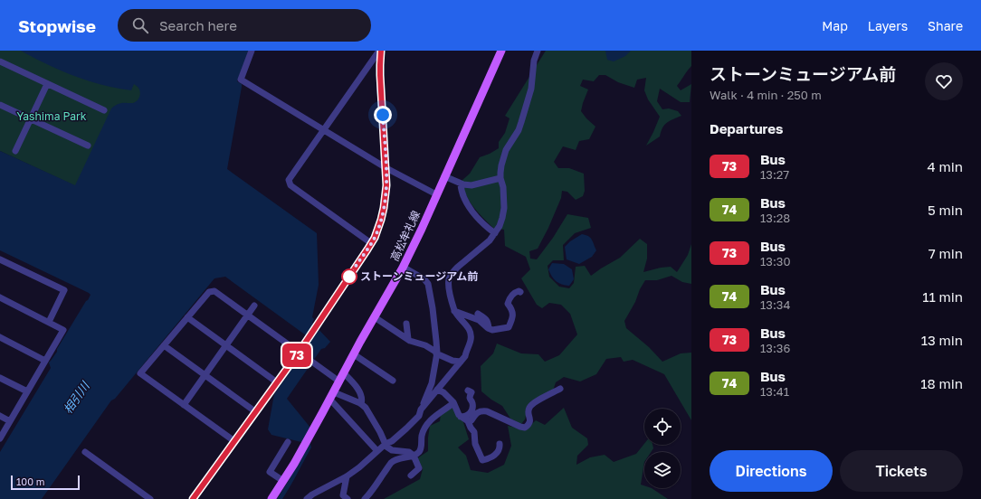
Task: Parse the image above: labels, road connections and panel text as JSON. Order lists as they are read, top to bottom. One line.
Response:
{"streets":{"main road":["高松牟礼線"]},"water":["相引川"],"parks":["Yashima Park"],"places":["ストーンミュージアム前"],"lines":["bus line 73"],"scale_bar":"100 m","page":{"header":"Stopwise","search":"Search here","nav":["Map","Layers","Share"],"on_map":"73","heading":[["ストーンミュージアム前","Walk · 4 min · 250 m"],"Departures"],"list":[{"mark":"73","name":"Bus","note":"13:27","value":"4 min"},{"mark":"74","name":"Bus","note":"13:28","value":"5 min"},{"mark":"73","name":"Bus","note":"13:30","value":"7 min"},{"mark":"74","name":"Bus","note":"13:34","value":"11 min"},{"mark":"73","name":"Bus","note":"13:36","value":"13 min"},{"mark":"74","name":"Bus","note":"13:41","value":"18 min"}],"buttons":["Directions","Tickets"],"scale":"100 m"}}
